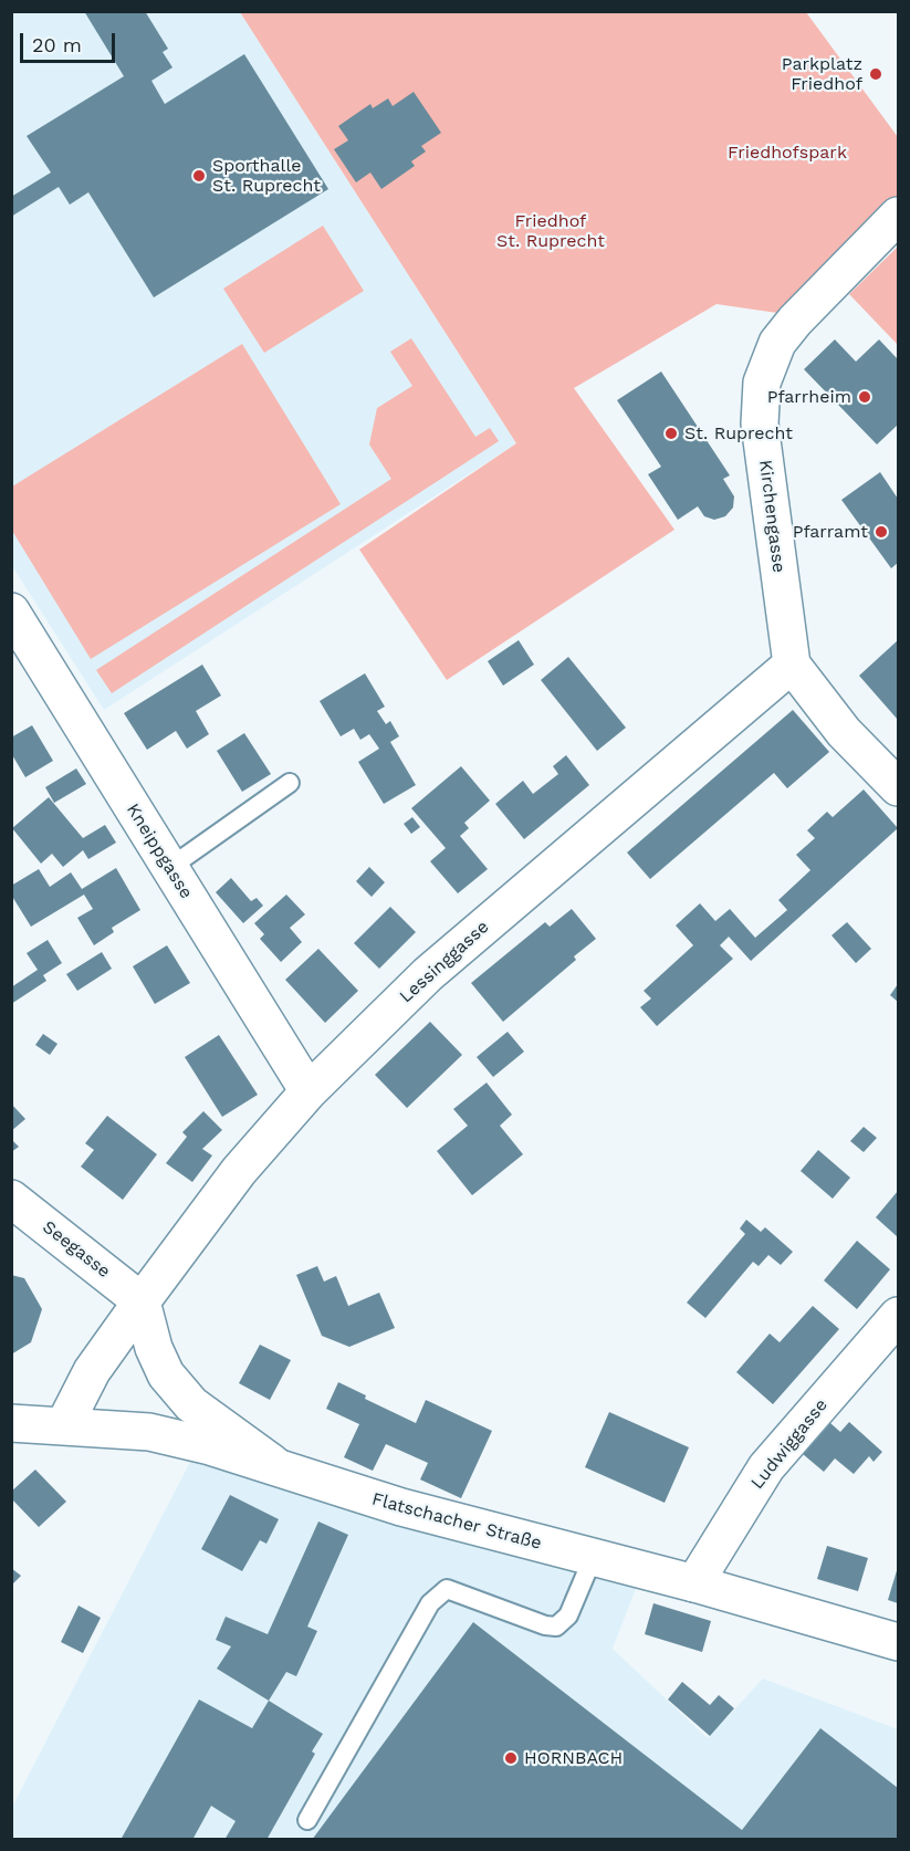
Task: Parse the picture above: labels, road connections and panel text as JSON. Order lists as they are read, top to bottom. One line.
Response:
{"streets":{"street":["Kirchengasse","Kneippgasse","Lessinggasse","Seegasse","Ludwiggasse","Flatschacher Straße"]},"crossings":[["Kirchengasse","Lessinggasse"],["Kneippgasse","Lessinggasse"],["Lessinggasse","Seegasse"],["Lessinggasse","Flatschacher Straße"],["Ludwiggasse","Flatschacher Straße"]],"parks":["Friedhofspark","Friedhof St. Ruprecht"],"places":["Parkplatz Friedhof","Sporthalle St. Ruprecht","Pfarrheim","St. Ruprecht","Pfarramt","HORNBACH"],"scale_bar":"20 m"}
